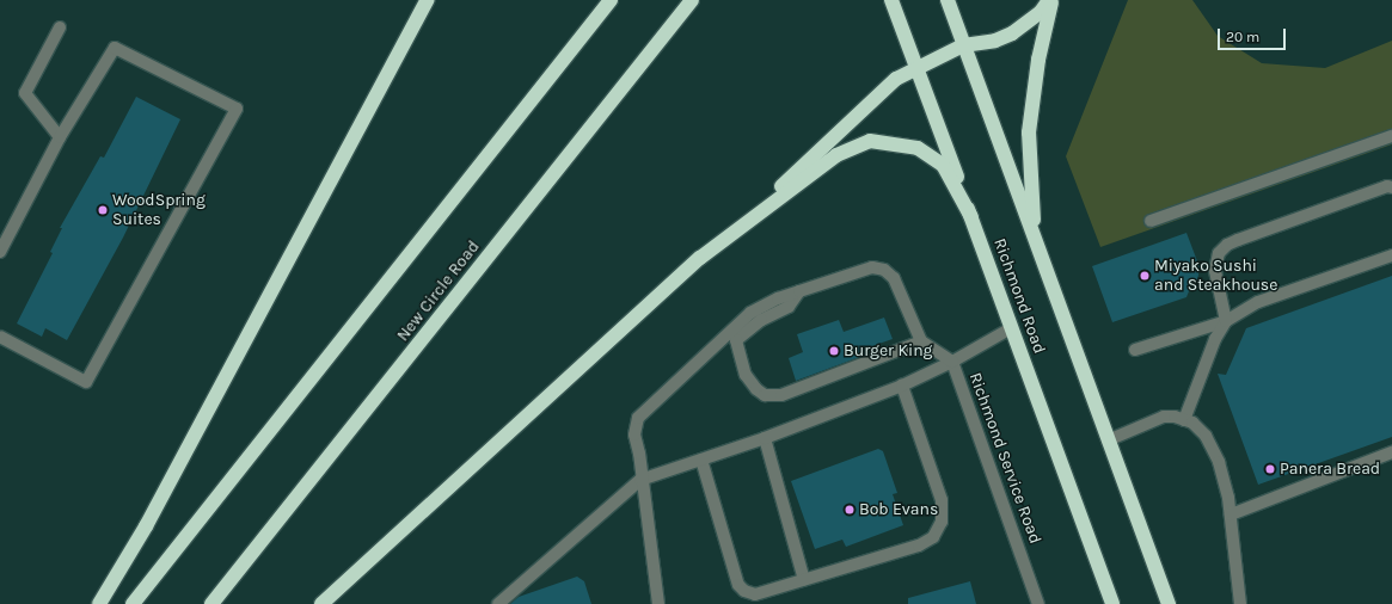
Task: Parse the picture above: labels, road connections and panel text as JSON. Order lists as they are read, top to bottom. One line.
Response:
{"streets":{"highway":["New Circle Road","Richmond Road"],"street":["Richmond Service Road"]},"crossings":[["Richmond Road","Richmond Service Road"]],"places":["WoodSpring Suites","Miyako Sushi and Steakhouse","Burger King","Panera Bread","Bob Evans"],"scale_bar":"20 m"}
